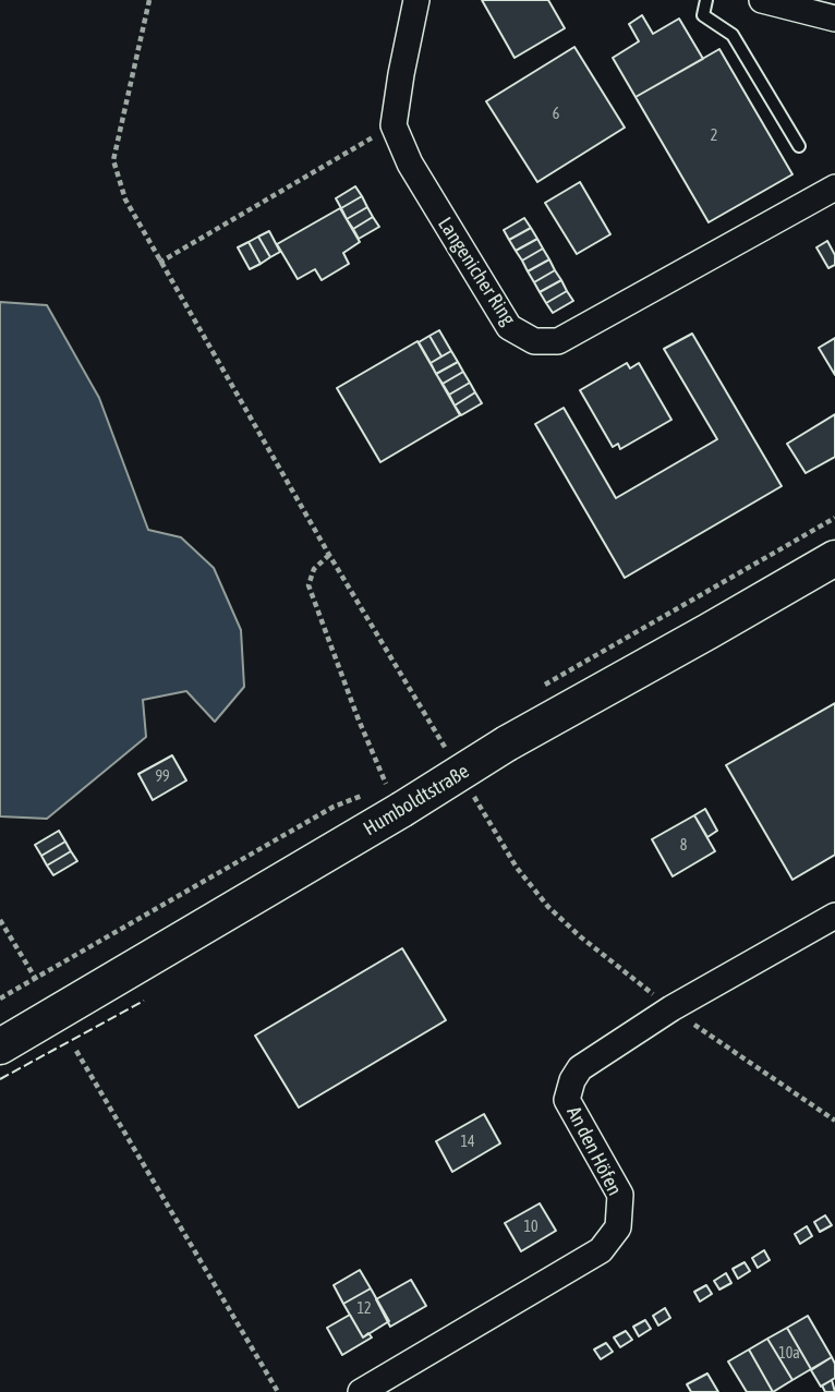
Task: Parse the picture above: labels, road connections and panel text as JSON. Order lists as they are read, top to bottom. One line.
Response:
{"streets":{"street":["Langenicher Ring","Humboldtstraße","An den Höfen"]},"house_numbers":["6","2","99","8","14","10","12","10a"]}
